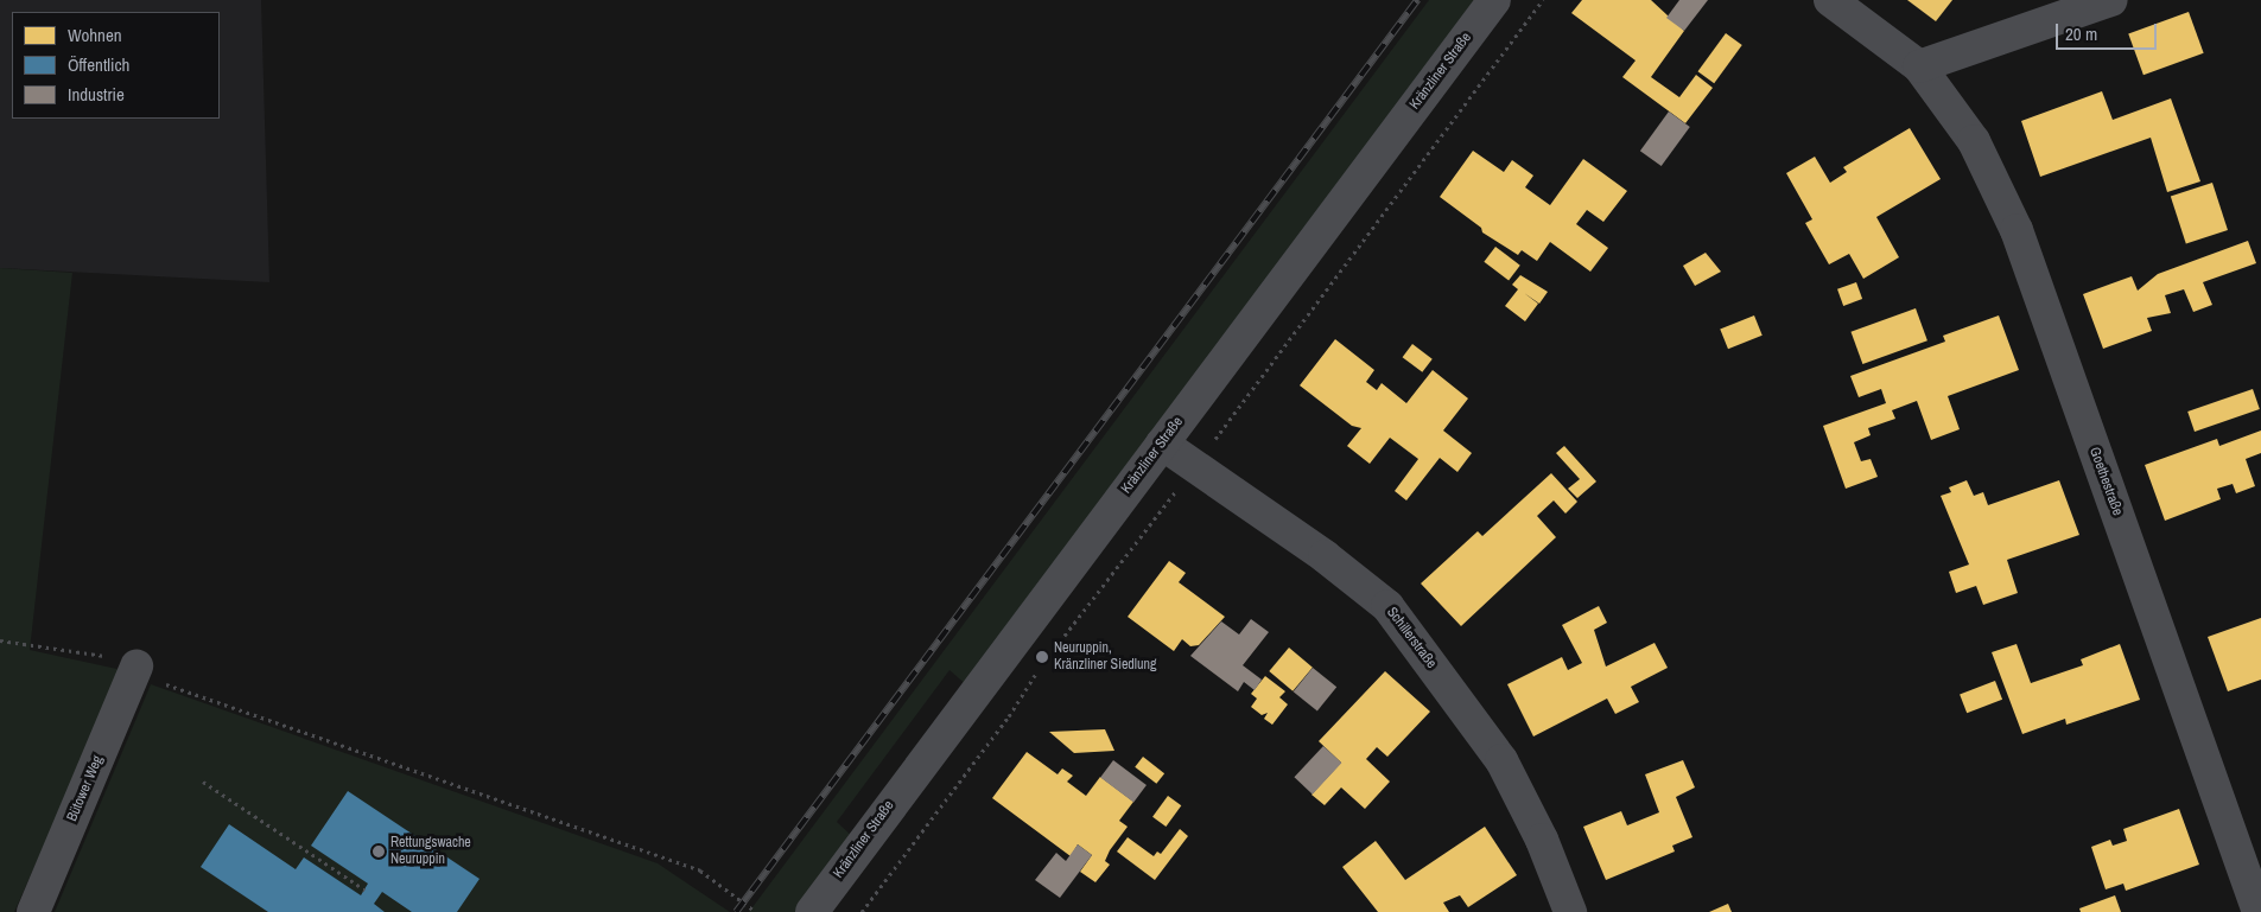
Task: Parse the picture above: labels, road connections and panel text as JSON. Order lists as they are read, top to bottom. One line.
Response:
{"streets":{"street":["Kränzliner Straße","Goethestraße","Schillerstraße","Bütower Weg"]},"crossings":[["Kränzliner Straße","Schillerstraße"]],"places":["Neuruppin, Kränzliner Siedlung","Rettungswache Neuruppin"],"legend":["Wohnen","Öffentlich","Industrie"],"scale_bar":"20 m"}
